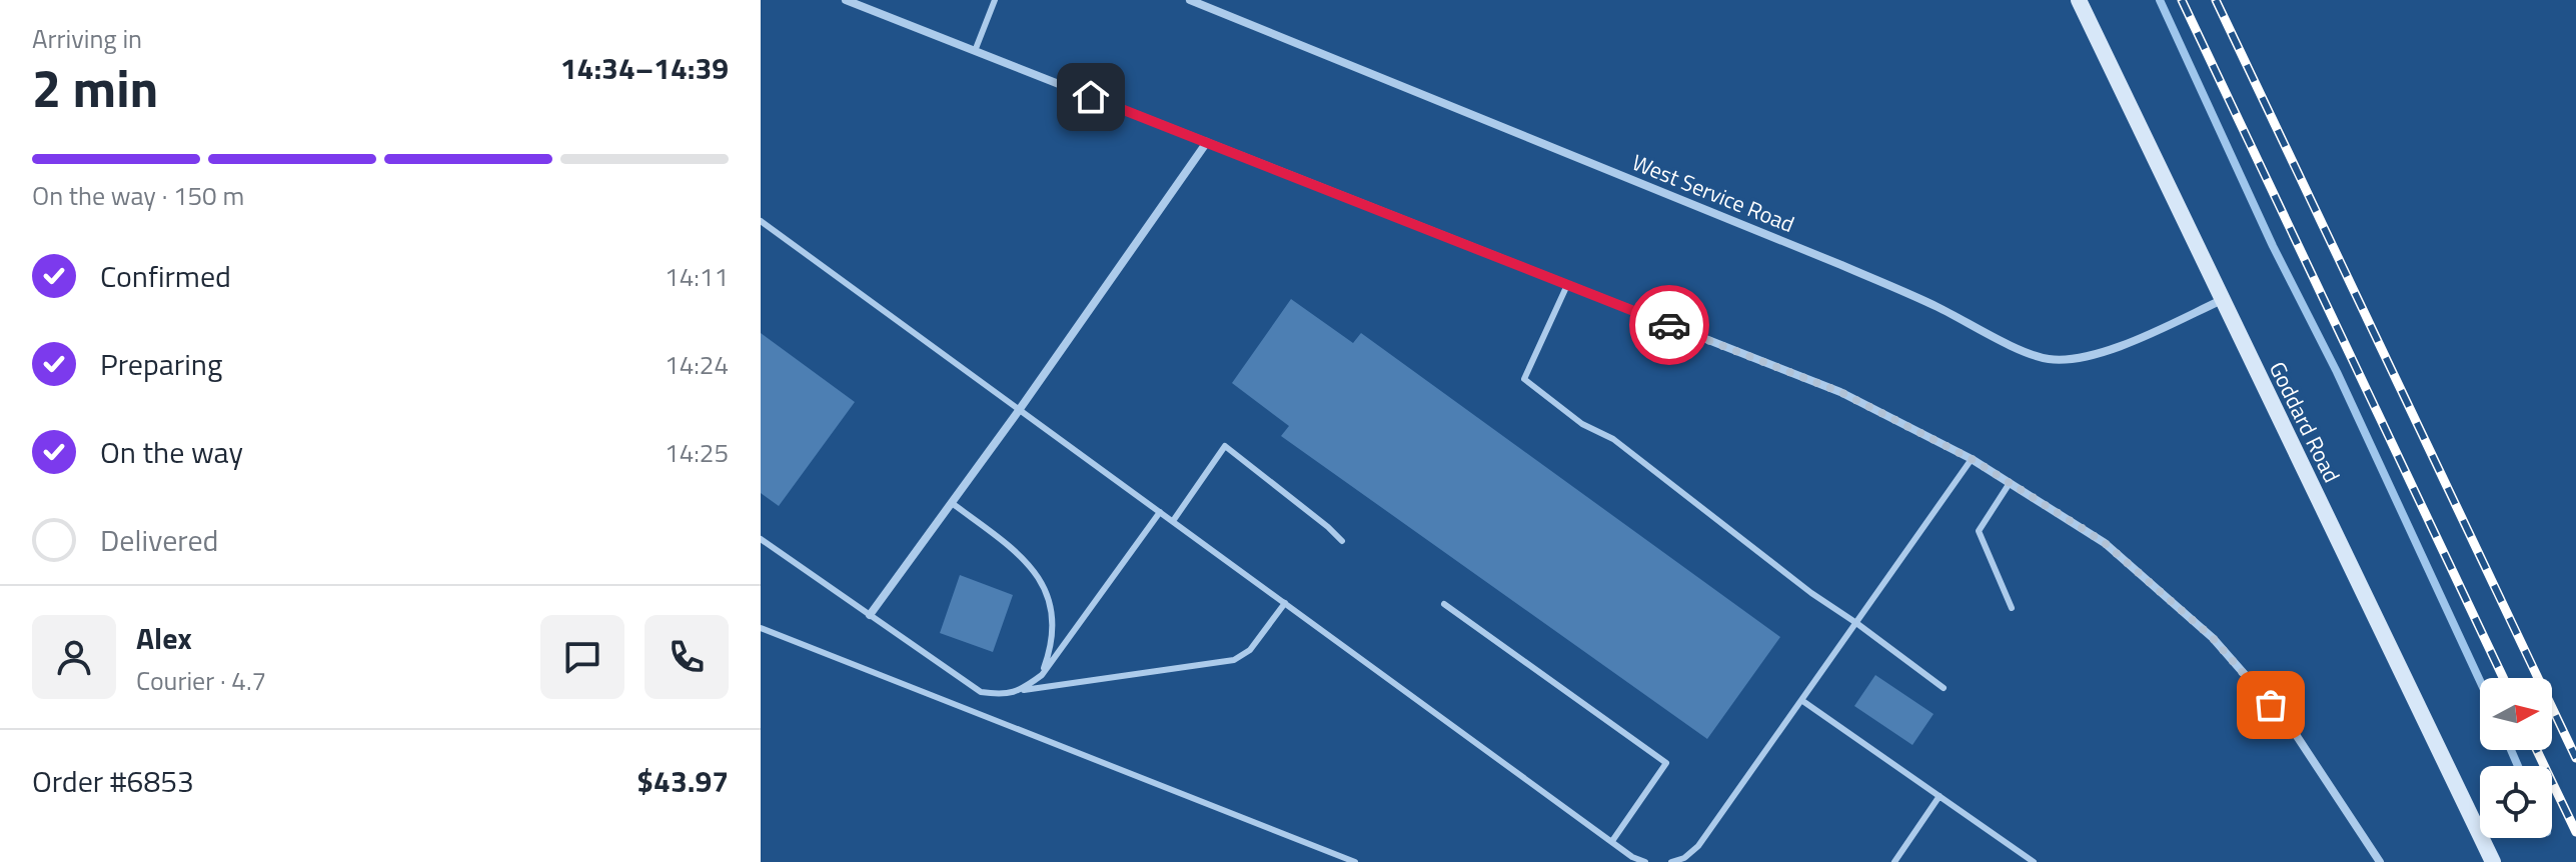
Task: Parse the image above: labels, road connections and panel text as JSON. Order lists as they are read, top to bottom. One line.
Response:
{"streets":{"main road":["Goddard Road"],"street":["West Service Road"]},"crossings":[["West Service Road","Goddard Road"]],"north":"right","page":{"heading":["2 min","Arriving in","14:34–14:39"],"panel":["Alex","Courier · 4.7","Order #6853","$43.97"],"bar":"On the way · 150 m","list":[["Confirmed","14:11"],["Preparing","14:24"],["On the way","14:25"],"Delivered"]}}
